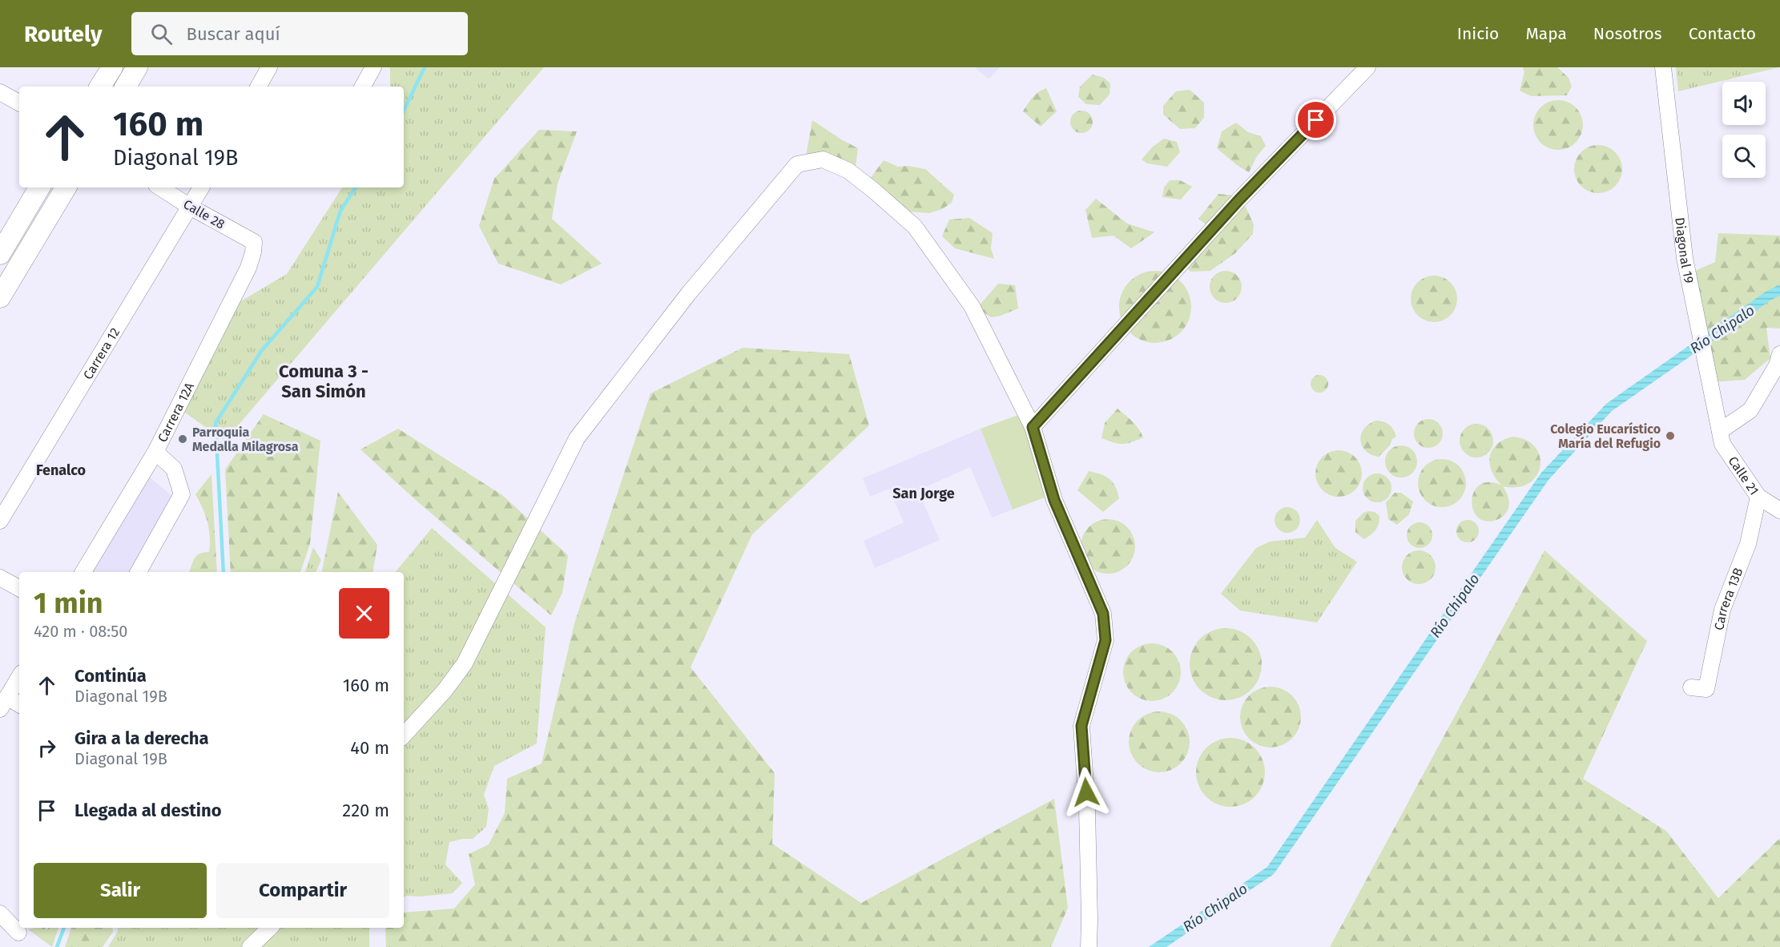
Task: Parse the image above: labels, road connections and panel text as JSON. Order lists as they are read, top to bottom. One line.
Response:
{"streets":{"street":["Calle 28","Diagonal 19","Carrera 12","Carrera 12A","Calle 21","Carrera 13B"]},"crossings":[["Calle 28","Carrera 12"],["Calle 28","Carrera 12A"],["Diagonal 19","Calle 21"],["Calle 21","Carrera 13B"]],"districts":["Comuna 3 - San Simón","Fenalco","San Jorge"],"water":["Río Chipalo"],"places":["Colegio Eucarístico María del Refugio","Parroquia Medalla Milagrosa"],"page":{"header":"Routely","search":"Buscar aquí","nav":["Inicio","Mapa","Nosotros","Contacto"],"turn":["160 m","Diagonal 19B"],"heading":["1 min","420 m · 08:50"],"list":[{"name":"Continúa","note":"Diagonal 19B","value":"160 m"},{"name":"Gira a la derecha","note":"Diagonal 19B","value":"40 m"},{"name":"Llegada al destino","value":"220 m"}],"buttons":["Salir","Compartir"]}}
